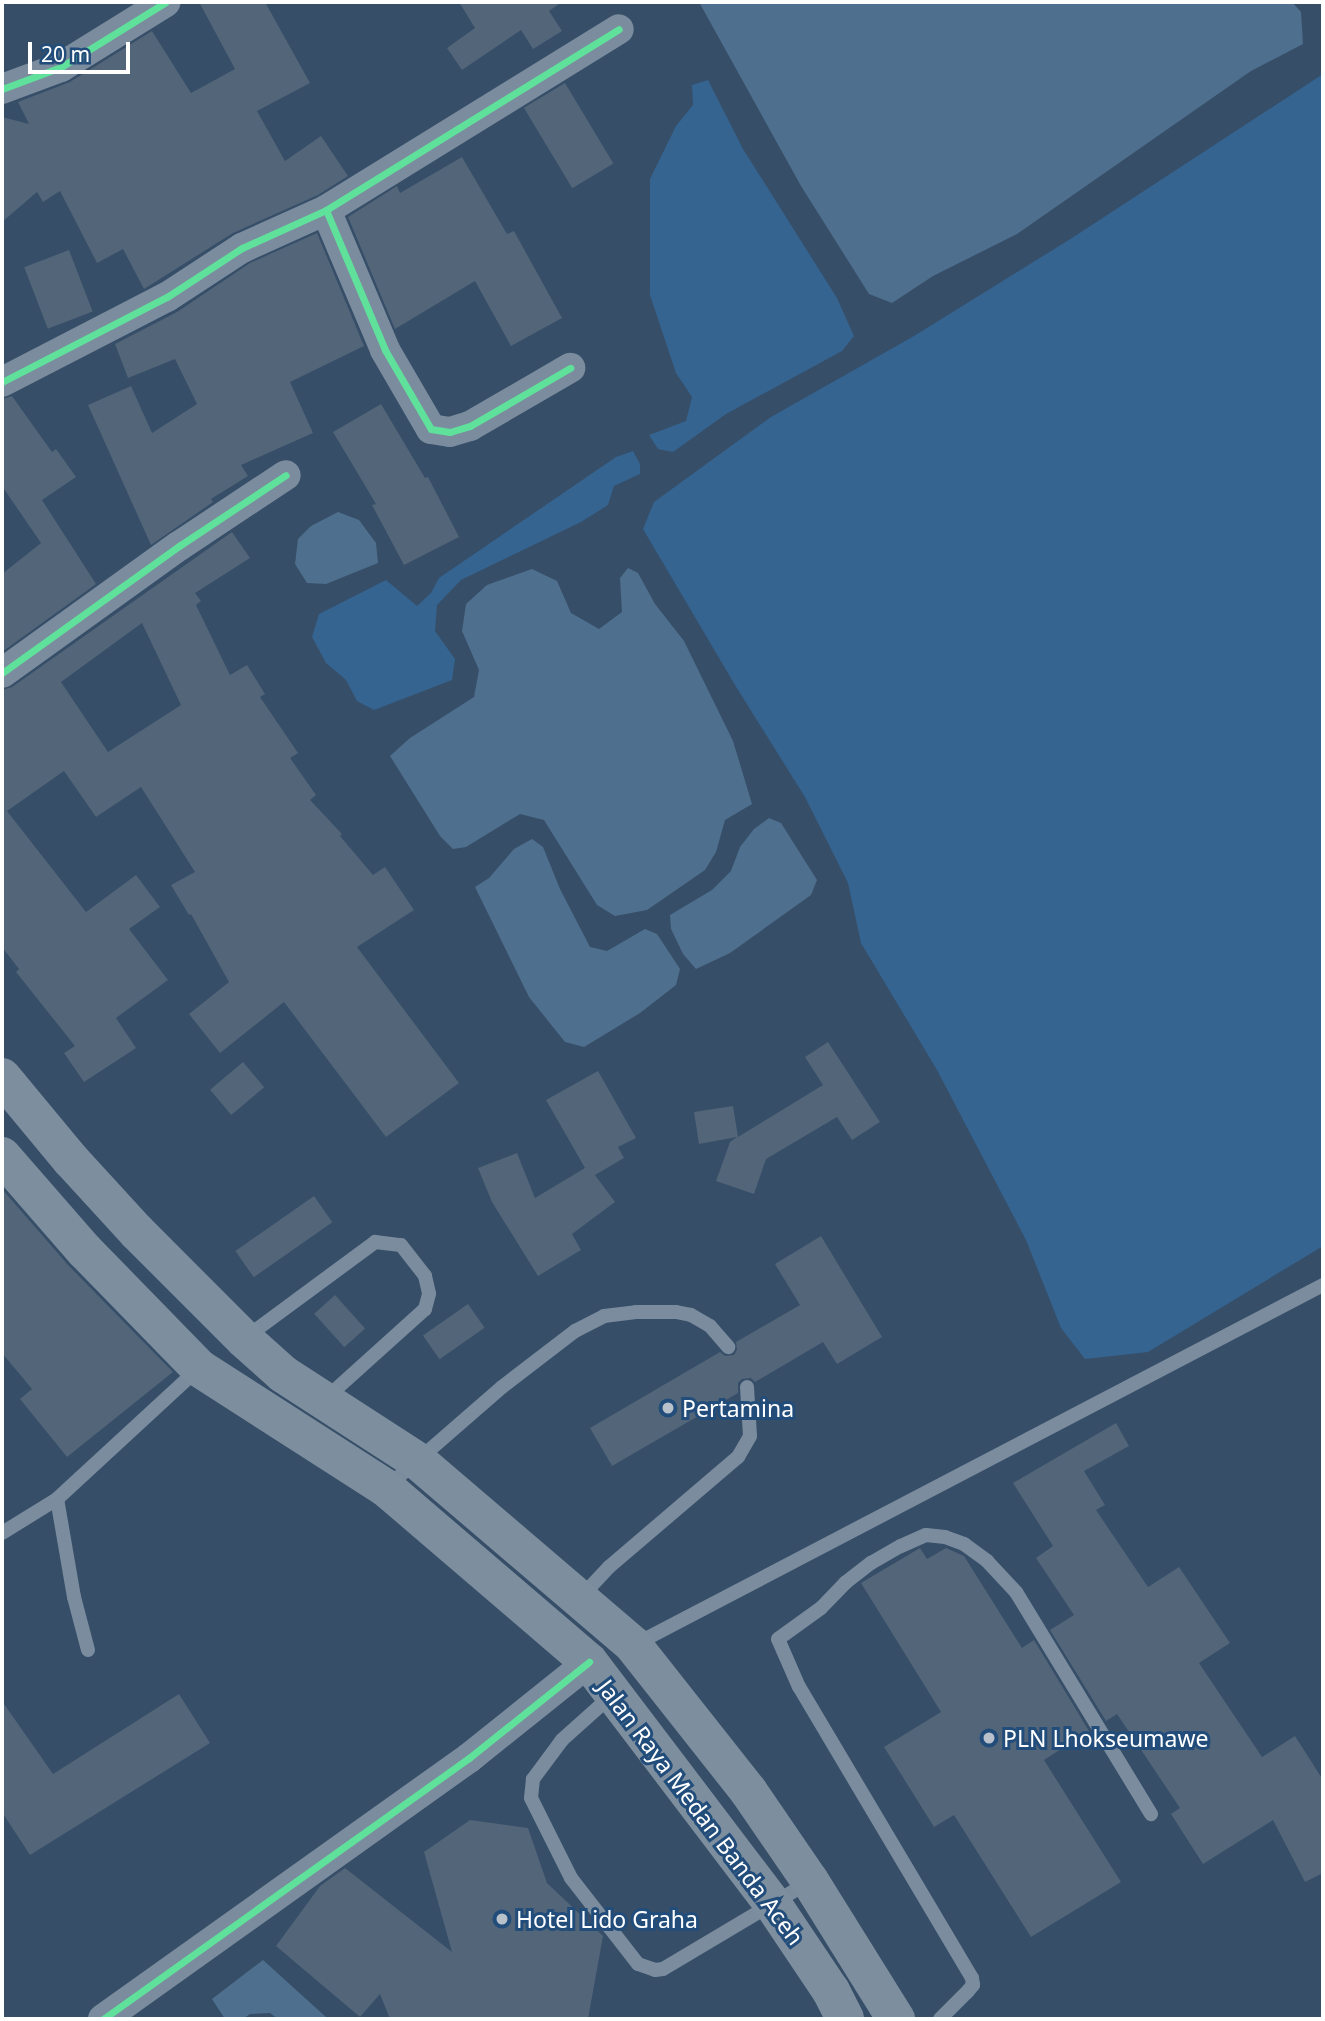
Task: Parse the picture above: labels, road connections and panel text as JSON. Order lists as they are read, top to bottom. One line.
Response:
{"streets":{"highway":["Jalan Raya Medan Banda Aceh"]},"places":["Pertamina","PLN Lhokseumawe","Hotel Lido Graha"],"scale_bar":"20 m"}
